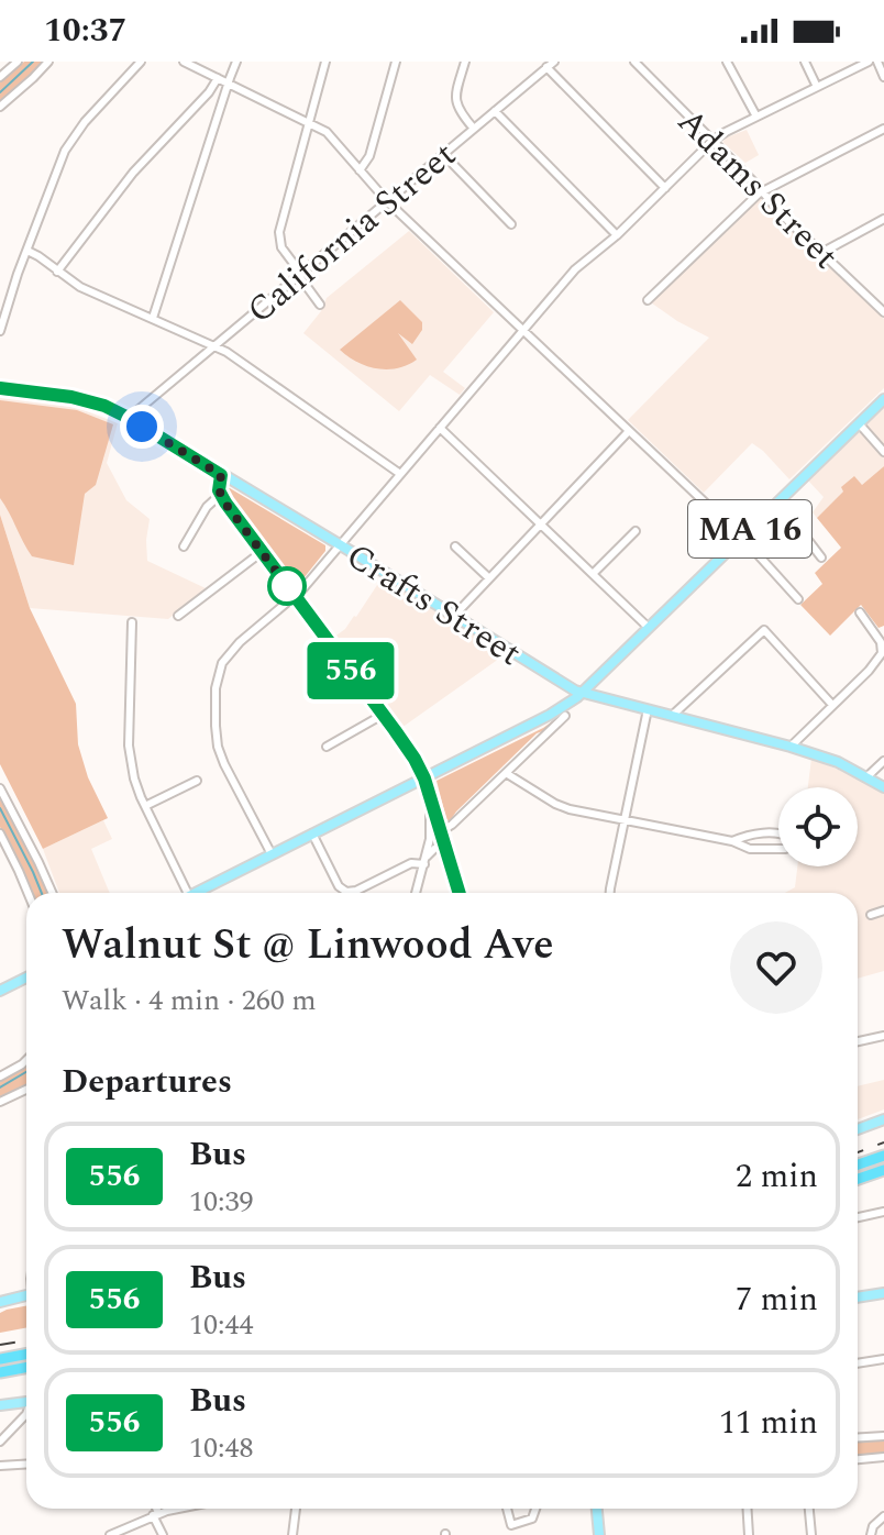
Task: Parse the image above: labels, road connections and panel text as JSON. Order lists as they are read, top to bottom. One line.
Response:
{"streets":{"main road":["MA 16","Crafts Street"],"street":["Adams Street","California Street"]},"crossings":[["California Street","Crafts Street"],["MA 16","Crafts Street"]],"lines":["bus line 556"],"page":{"status":"10:37","on_map":"556","heading":[["Walnut St @ Linwood Ave","Walk · 4 min · 260 m"],"Departures"],"list":[{"mark":"556","name":"Bus","note":"10:39","value":"2 min"},{"mark":"556","name":"Bus","note":"10:44","value":"7 min"},{"mark":"556","name":"Bus","note":"10:48","value":"11 min"}]}}
